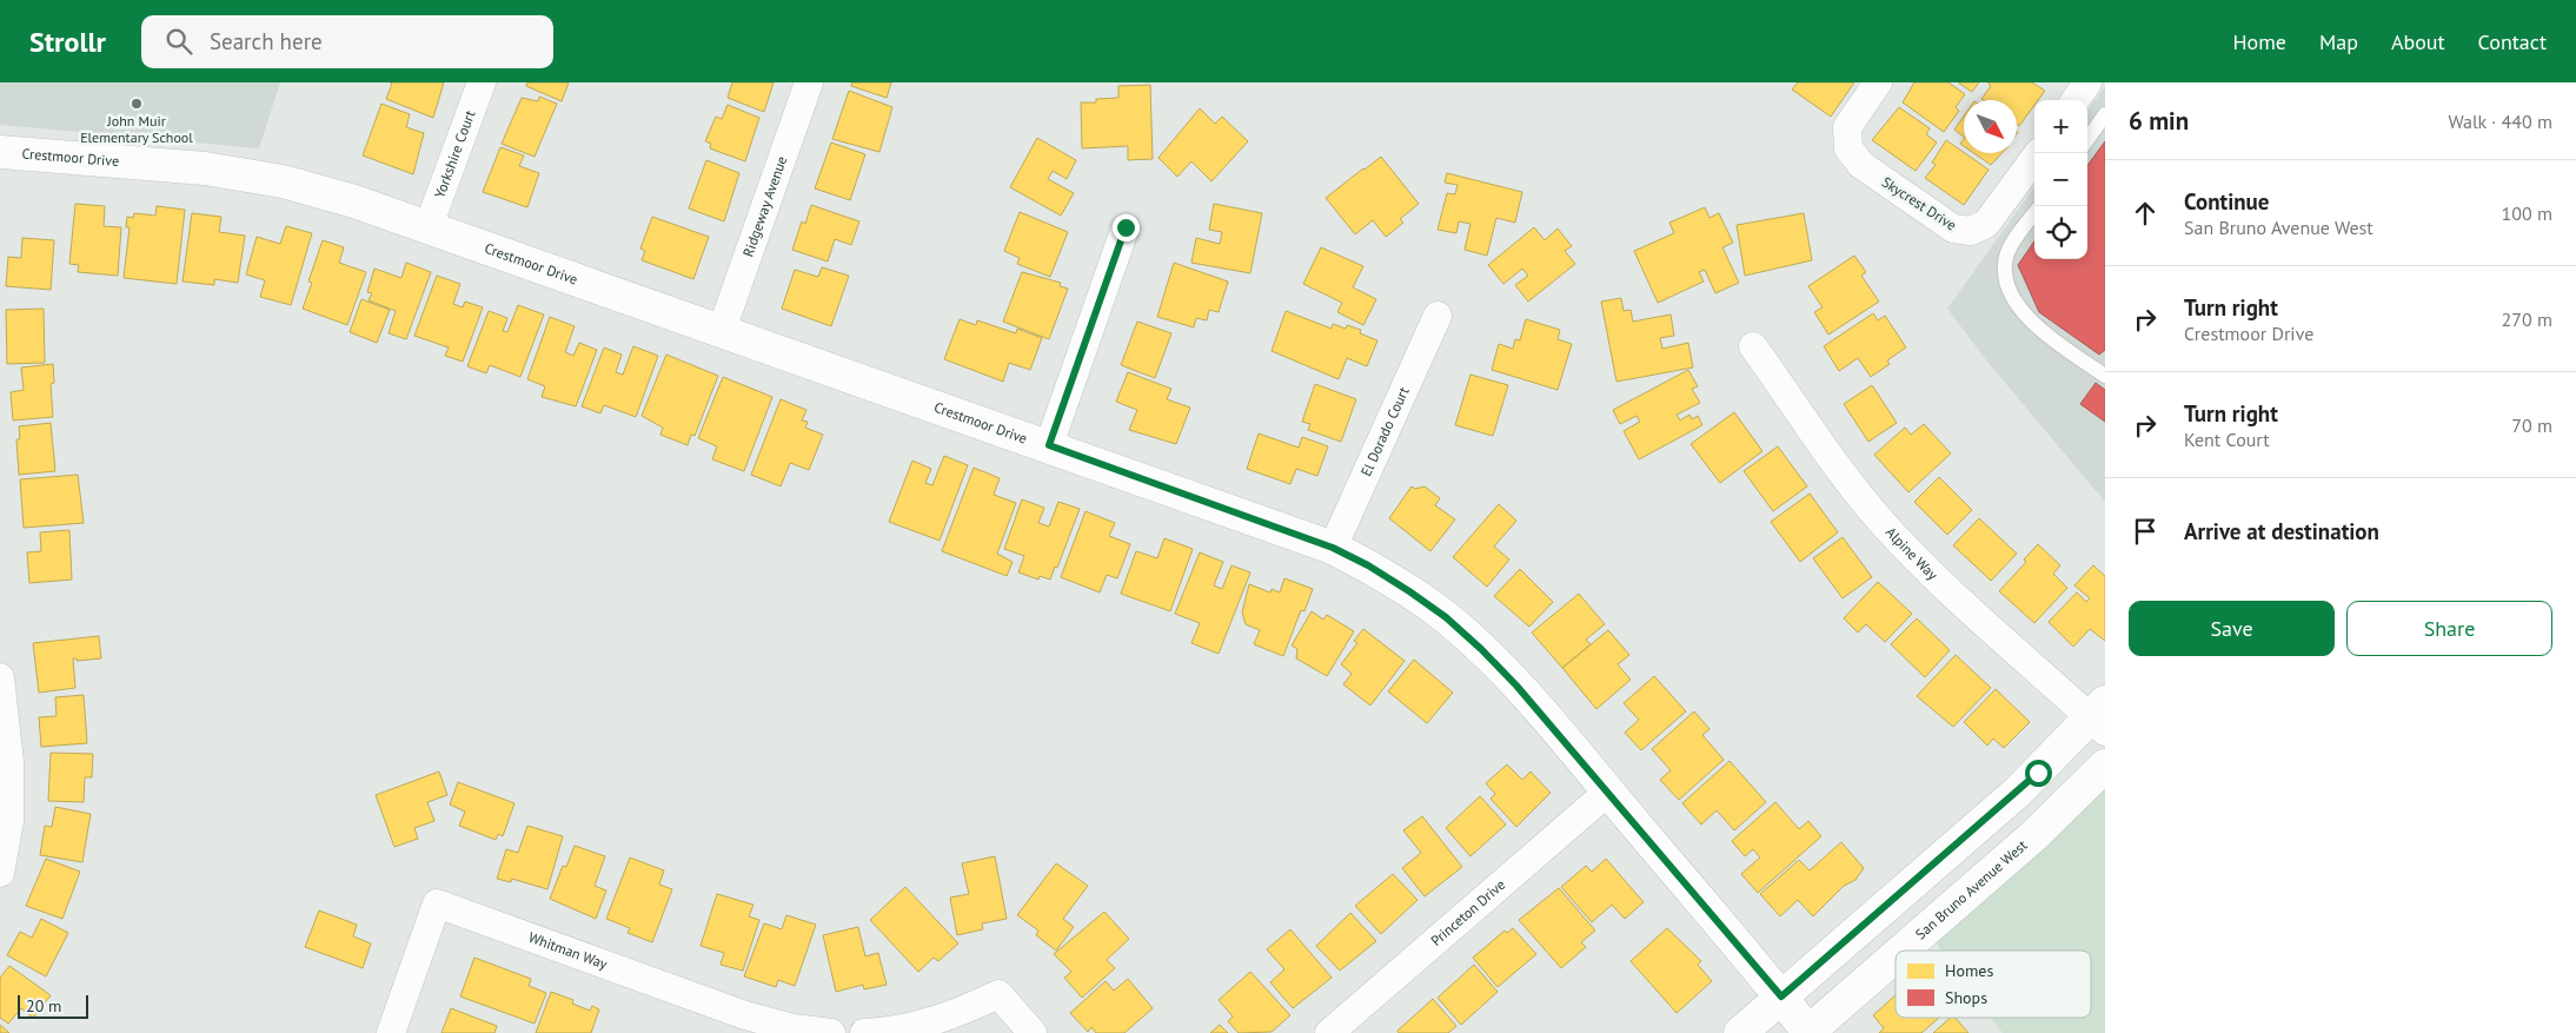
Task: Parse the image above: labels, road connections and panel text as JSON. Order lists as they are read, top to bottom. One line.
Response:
{"streets":{"street":["Yorkshire Court","Crestmoor Drive","Skycrest Drive","Ridgeway Avenue","El Dorado Court","Alpine Way","San Bruno Avenue West","Princeton Drive","Whitman Way"]},"crossings":[["Yorkshire Court","Crestmoor Drive"],["Crestmoor Drive","Ridgeway Avenue"],["Crestmoor Drive","El Dorado Court"],["Crestmoor Drive","San Bruno Avenue West"],["Crestmoor Drive","Princeton Drive"]],"places":["John Muir Elementary School"],"legend":["Homes","Shops"],"scale_bar":"20 m","north":"bottom right","page":{"header":"Strollr","search":"Search here","nav":["Home","Map","About","Contact"],"heading":["6 min","Walk · 440 m"],"map_buttons":["+","−"],"list":[["Continue","San Bruno Avenue West","100 m"],["Turn right","Crestmoor Drive","270 m"],["Turn right","Kent Court","70 m"],"Arrive at destination"],"buttons":["Save","Share"],"scale":"20 m"}}
